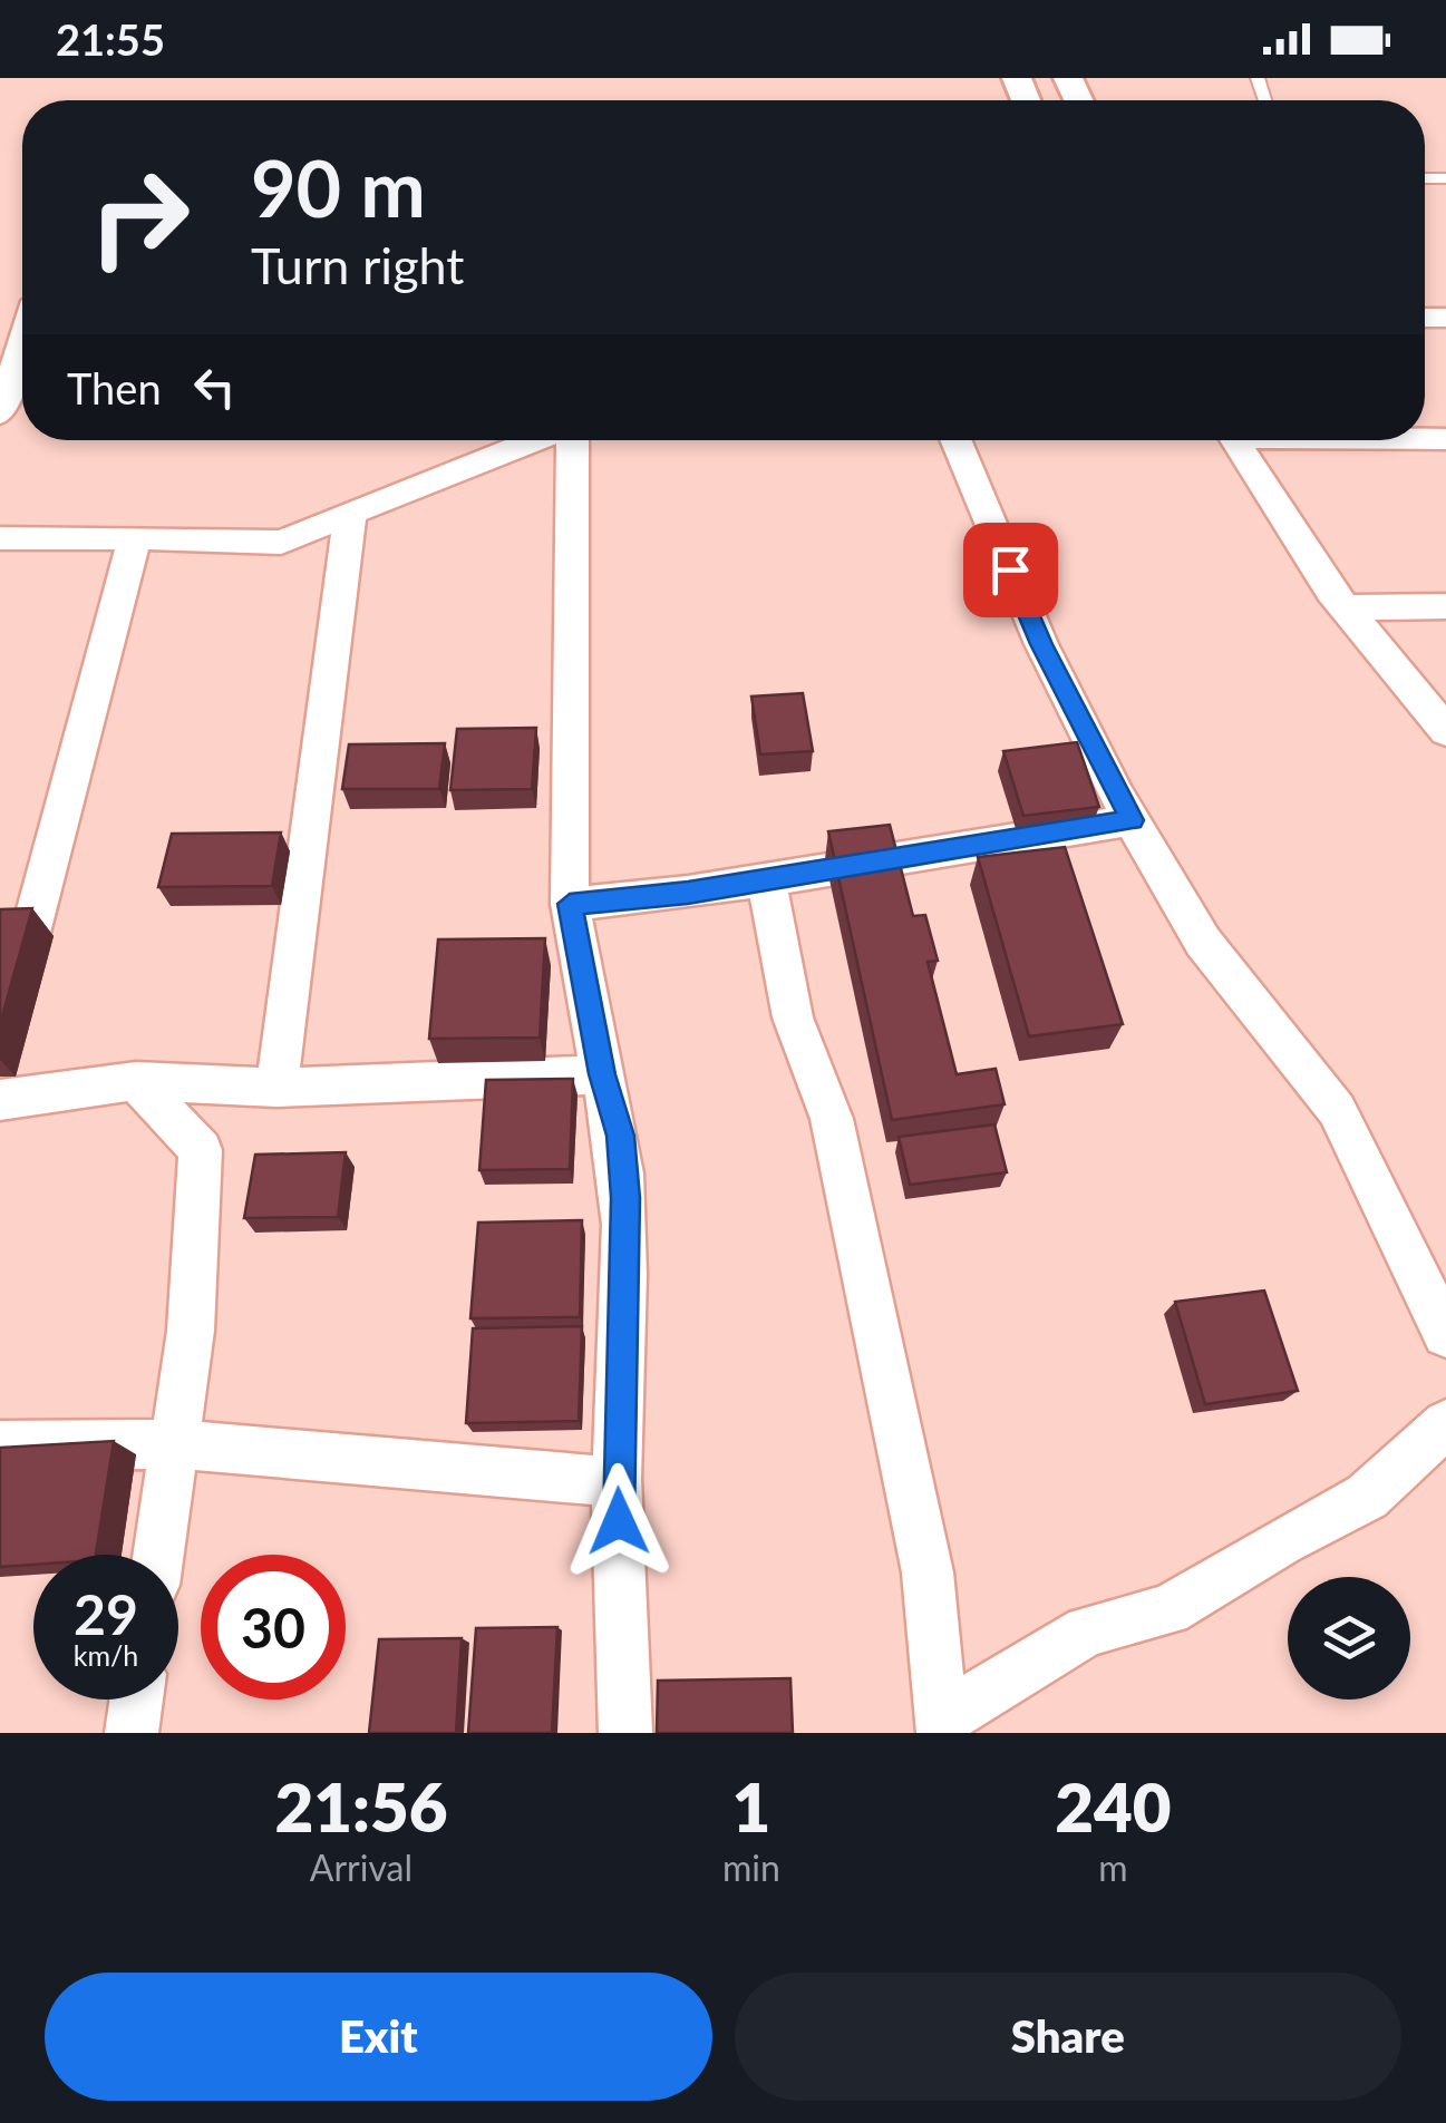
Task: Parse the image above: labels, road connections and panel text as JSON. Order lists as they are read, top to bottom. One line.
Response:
{"page":{"status":"21:55","turn":["90 m","Turn right"],"then":"Then","speed":"29 km/h","limit":"30","eta":["21:56","Arrival","1","min","240","m"],"buttons":["Exit","Share"]}}
